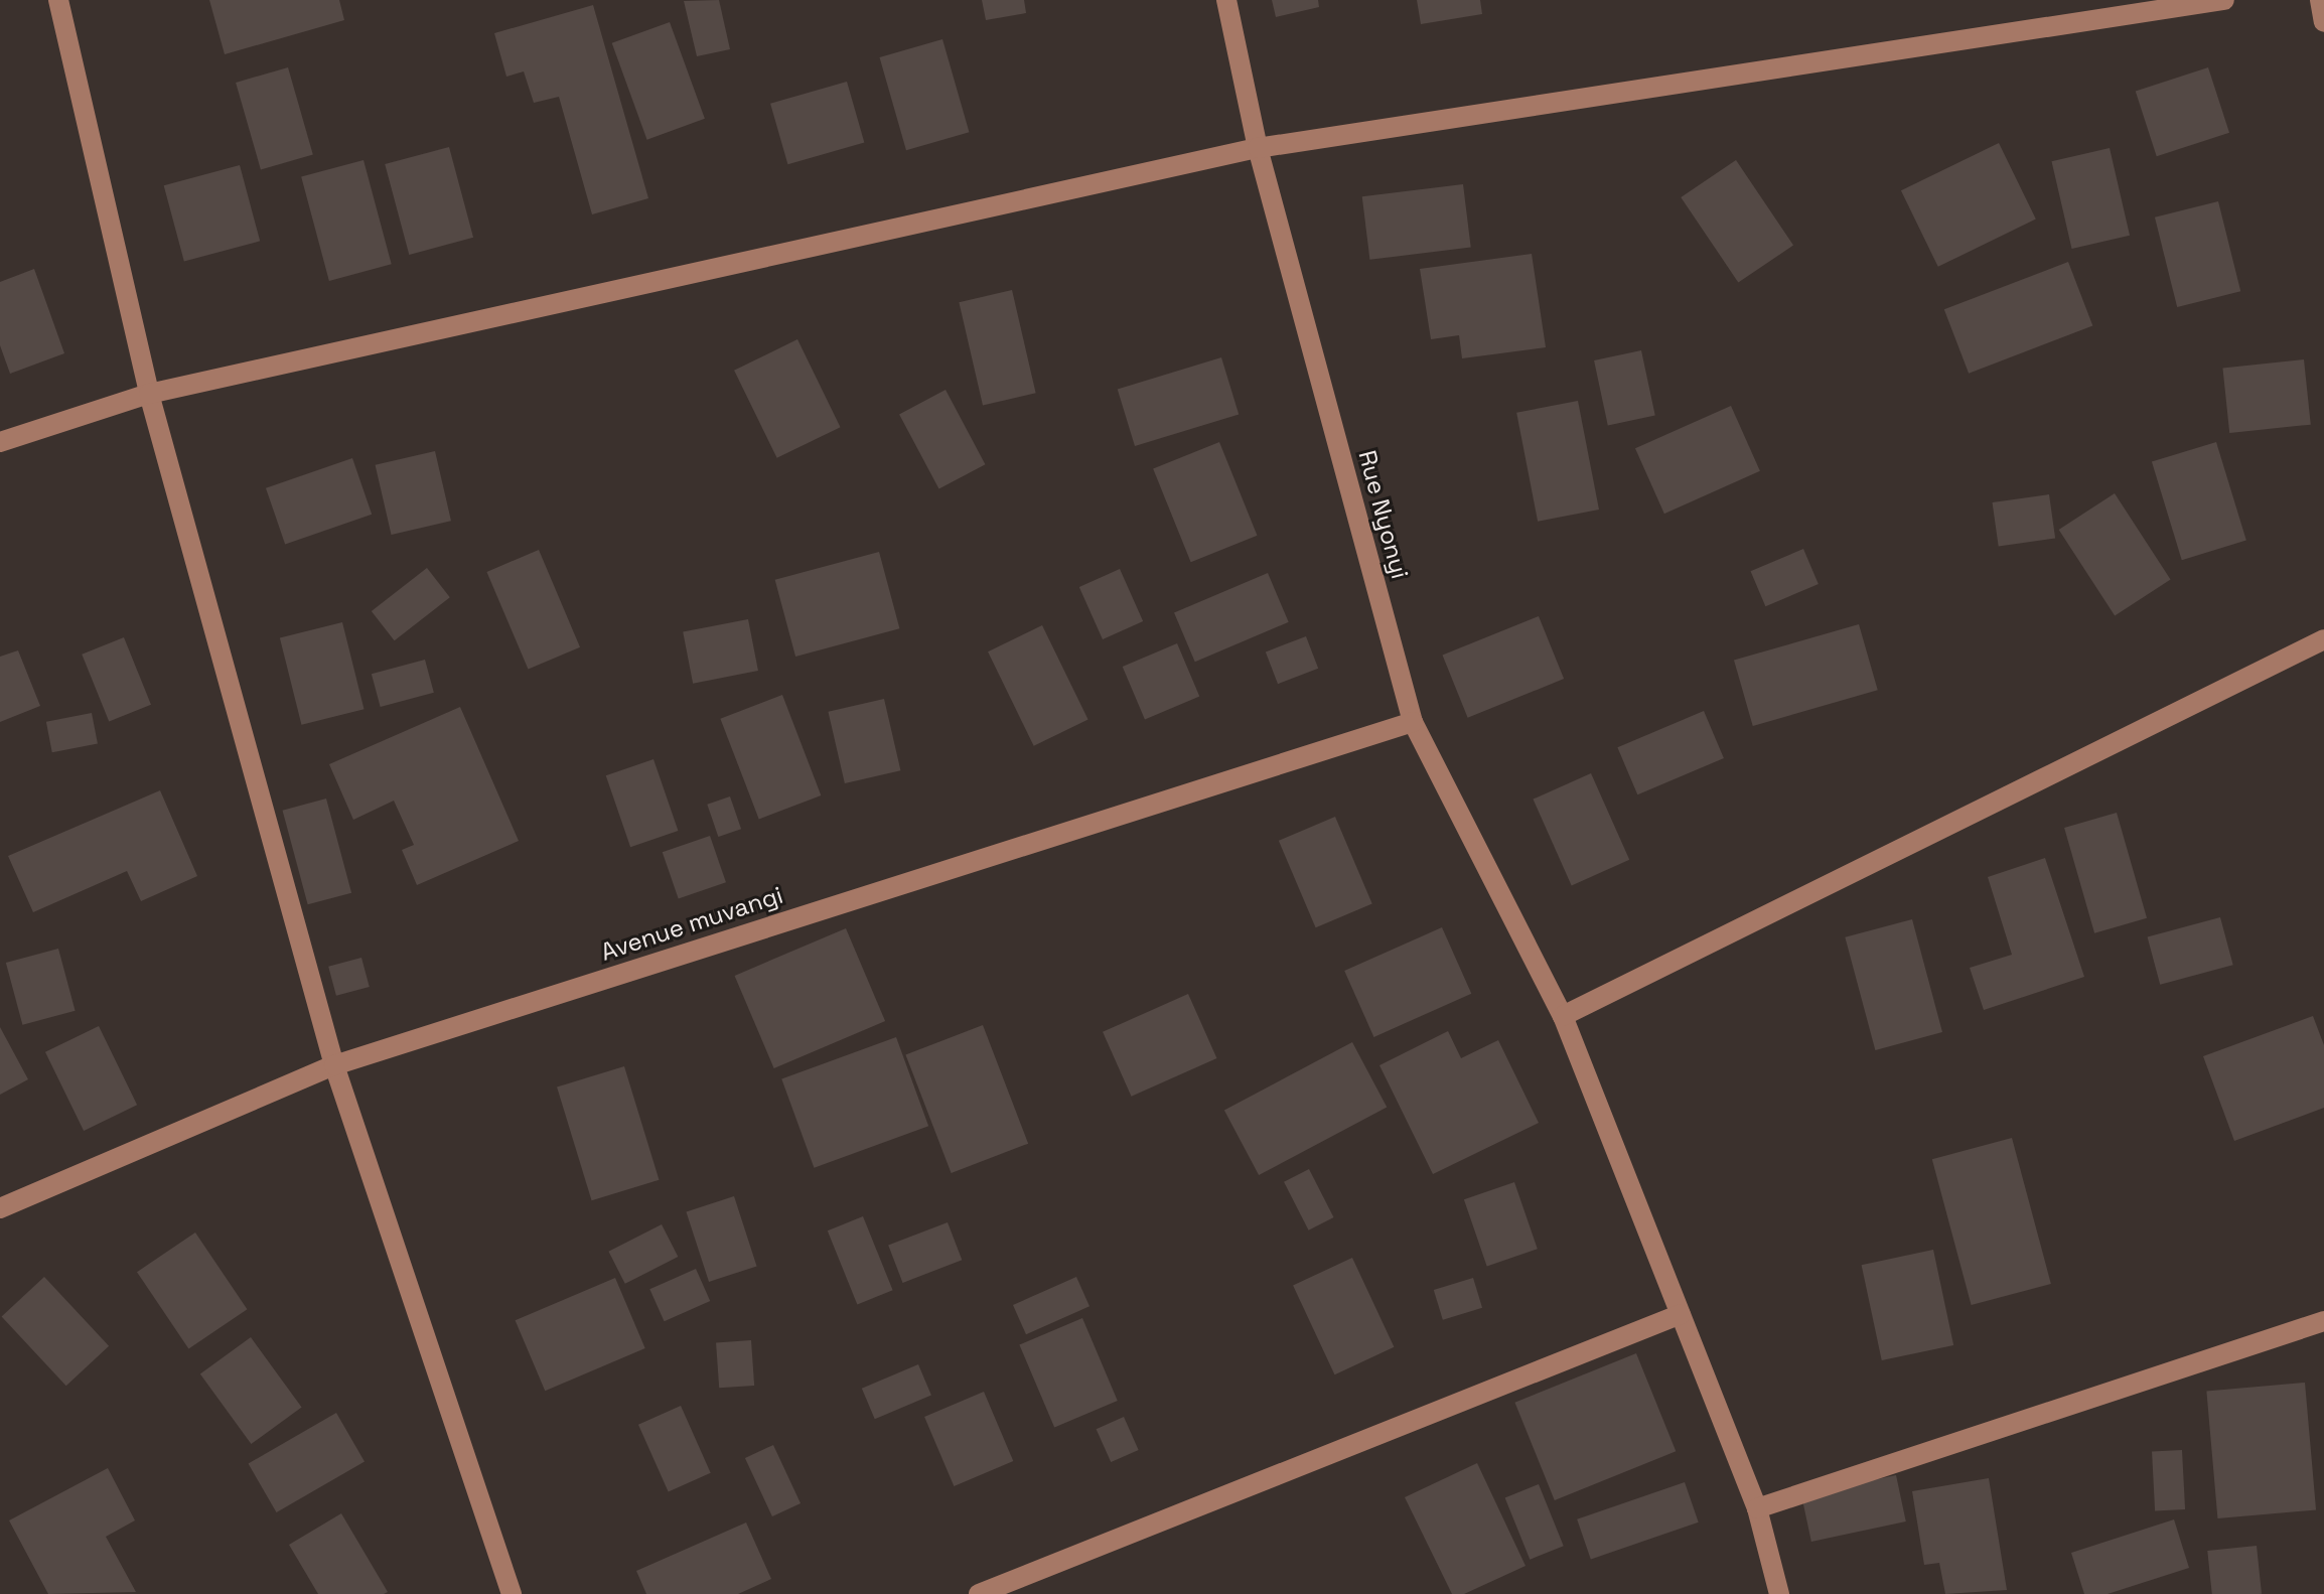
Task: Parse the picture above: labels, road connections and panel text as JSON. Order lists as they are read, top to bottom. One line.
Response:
{"streets":{"street":["Rue Nyonyi","Avenue muvangi"]},"crossings":[["Rue Nyonyi","Avenue muvangi"]]}
